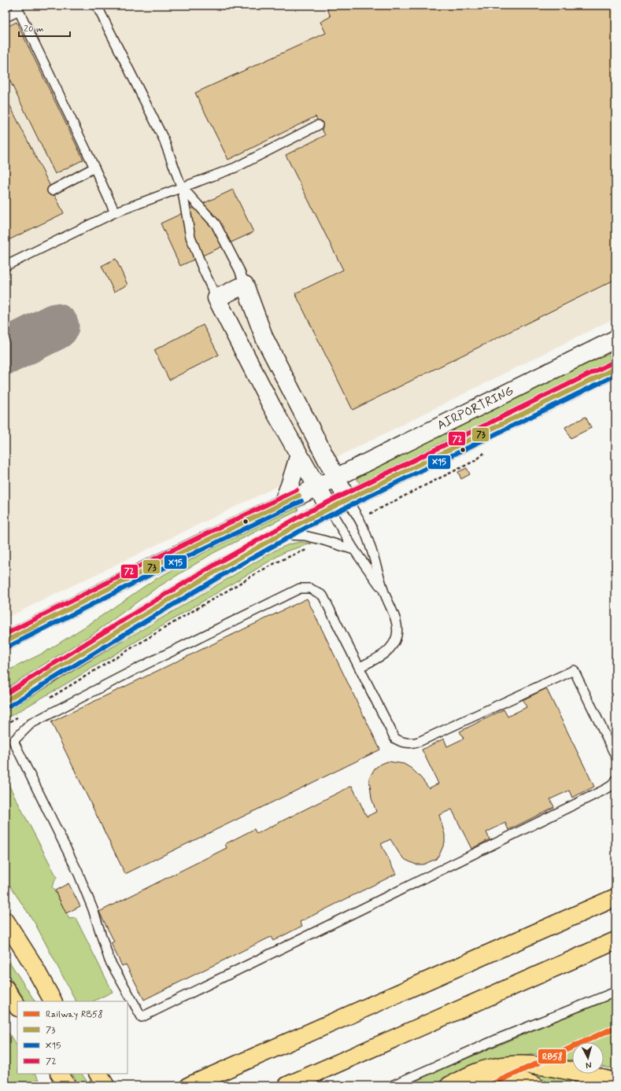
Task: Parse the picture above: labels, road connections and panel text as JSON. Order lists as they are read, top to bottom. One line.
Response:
{"streets":{"street":["AIRPORTRING"]},"lines":["transit line 72","transit line 73","transit line X15","rail line RB58"],"legend":["Railway RB58","73","X15","72"],"scale_bar":"20 m","north":"bottom"}
